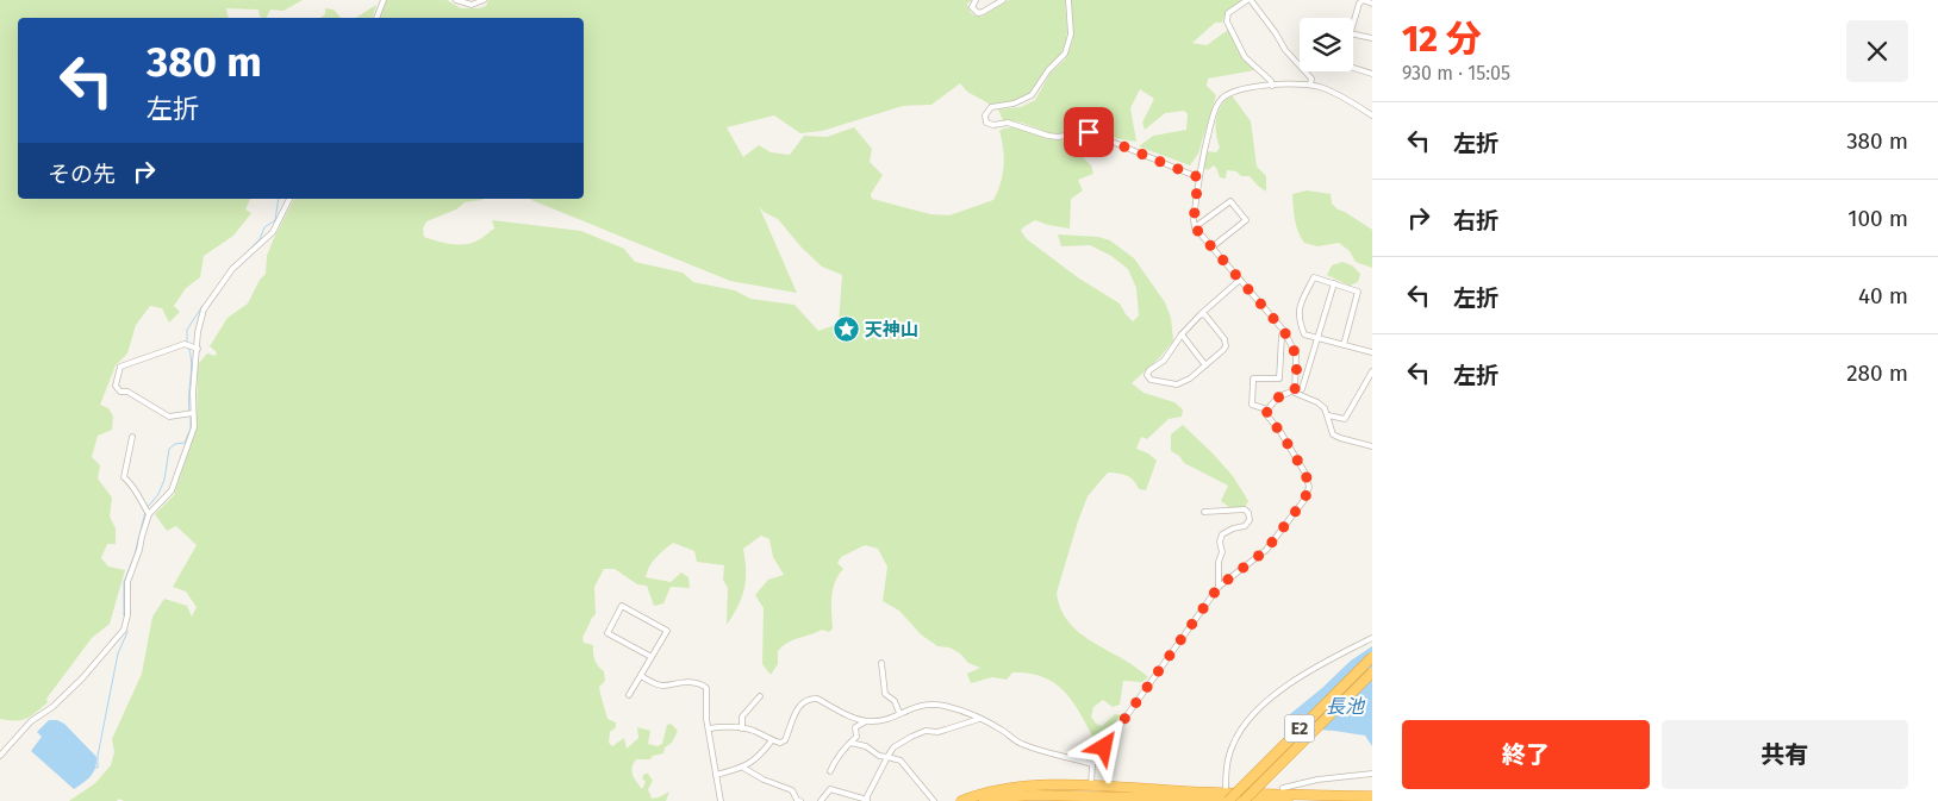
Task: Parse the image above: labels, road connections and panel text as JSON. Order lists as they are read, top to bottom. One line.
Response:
{"streets":{"highway":["E2"]},"water":["長池"],"places":{"place":["天神山"]},"page":{"heading":["12 分","930 m · 15:05"],"turn":["380 m","左折"],"list":[{"name":"左折","value":"380 m"},{"name":"右折","value":"100 m"},{"name":"左折","value":"40 m"},{"name":"左折","value":"280 m"}],"then":"その先","buttons":["終了","共有"]}}
